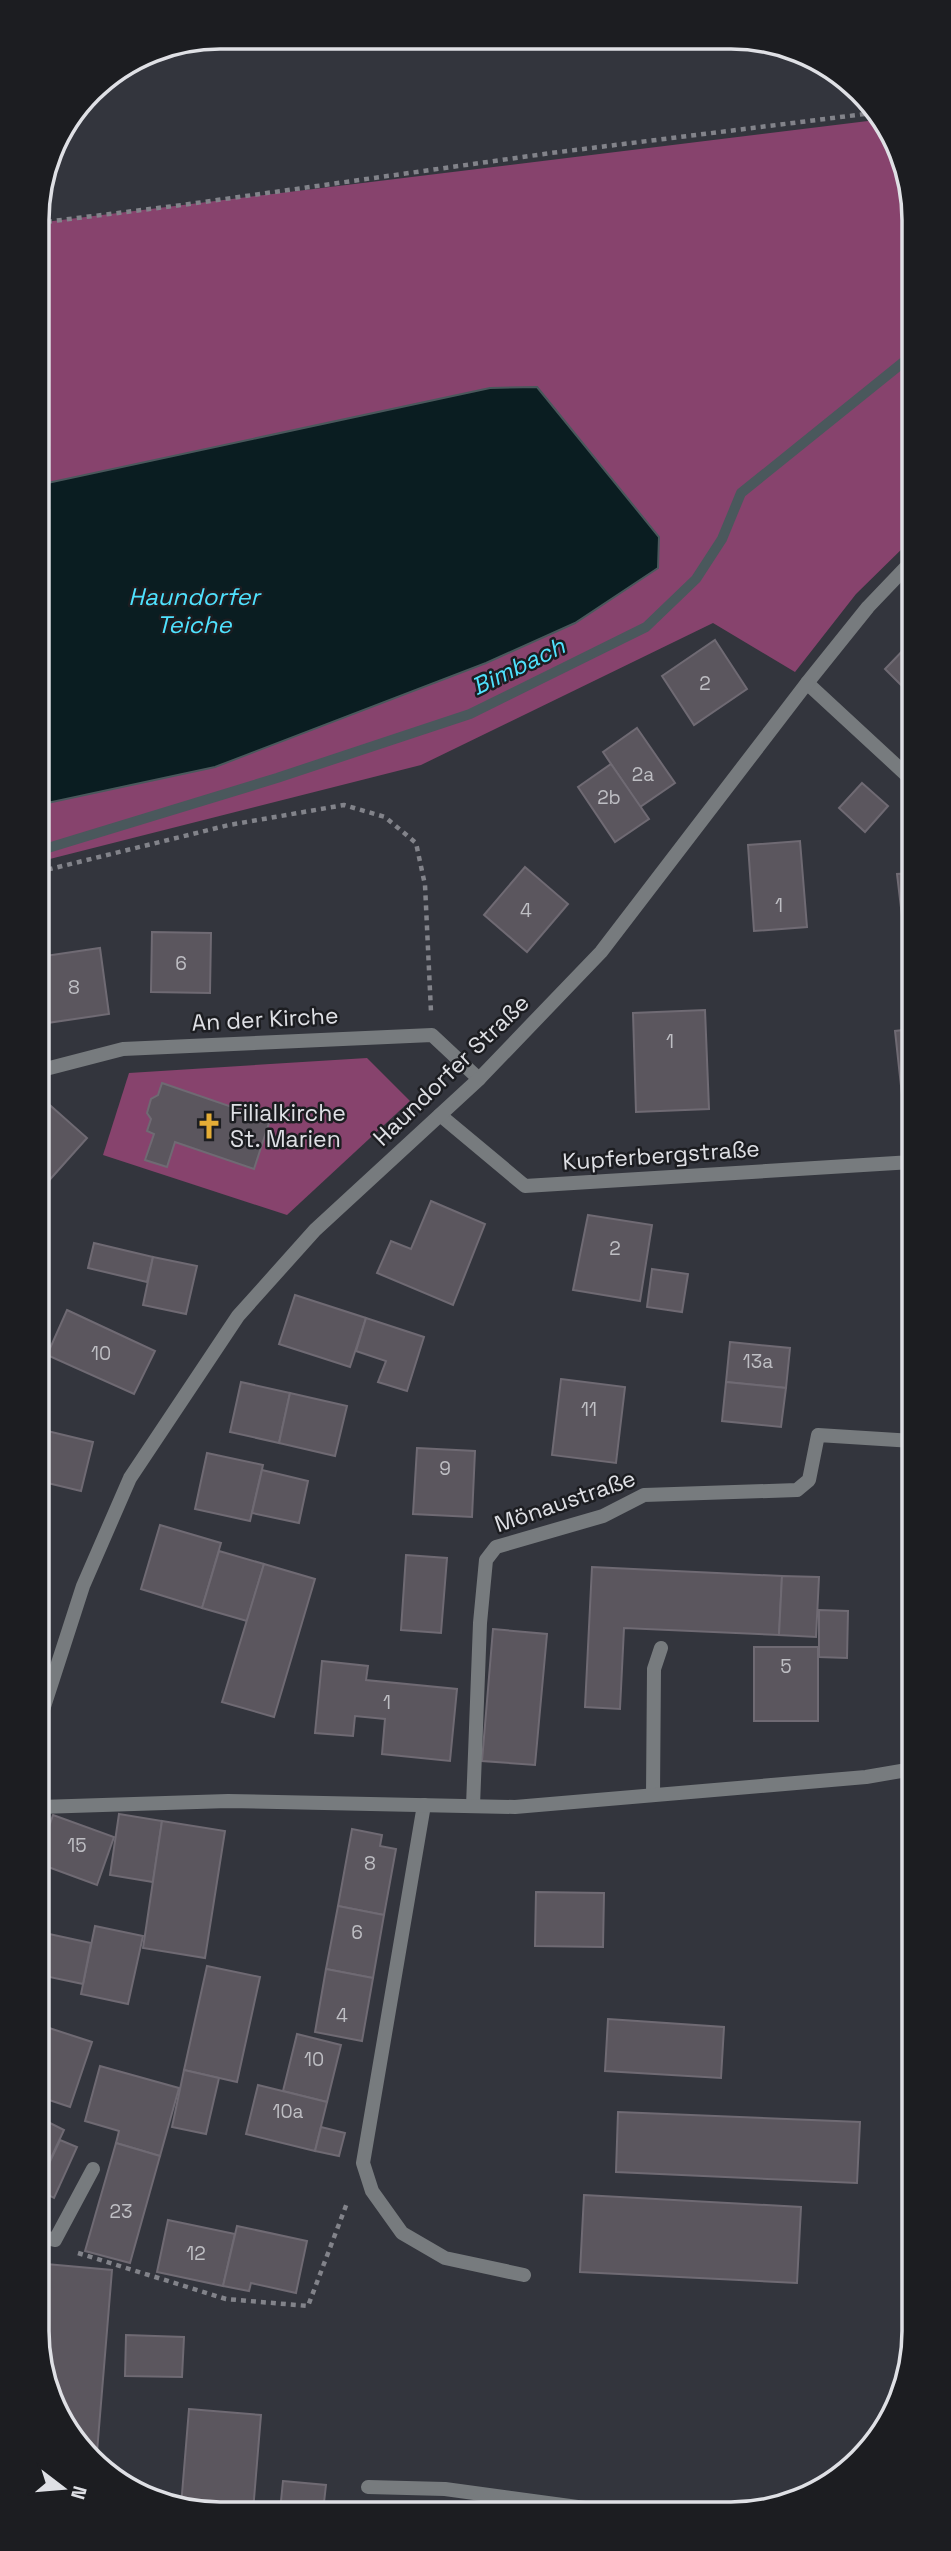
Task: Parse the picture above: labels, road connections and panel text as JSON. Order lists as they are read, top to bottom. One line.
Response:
{"streets":{"street":["An der Kirche","Haundorfer Straße","Kupferbergstraße","Mönaustraße"]},"crossings":[["Haundorfer Straße","Kupferbergstraße"]],"water":["Haundorfer Teiche","Bimbach"],"places":{"church":["Filialkirche St. Marien"]},"house_numbers":["2","2a","2b","1","4","6","8","1","2","10","13a","11","9","5","1","15","8","6","4","10","10a","23","12"],"north":"right"}
